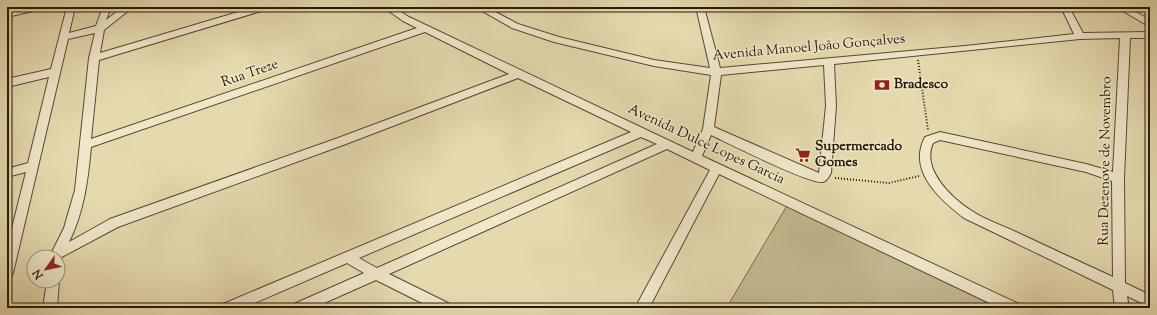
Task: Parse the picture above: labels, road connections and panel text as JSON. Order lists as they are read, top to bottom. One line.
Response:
{"streets":{"street":["Avenida Manoel João Gonçalves","Rua Treze","Avenida Dulce Lopes Garcia","Rua Dezenove de Novembro"]},"crossings":[["Avenida Manoel João Gonçalves","Rua Dezenove de Novembro"],["Rua Treze","Avenida Dulce Lopes Garcia"]],"places":{"bank":["Bradesco"],"supermarket":["Supermercado Gomes"]},"north":"bottom left"}
